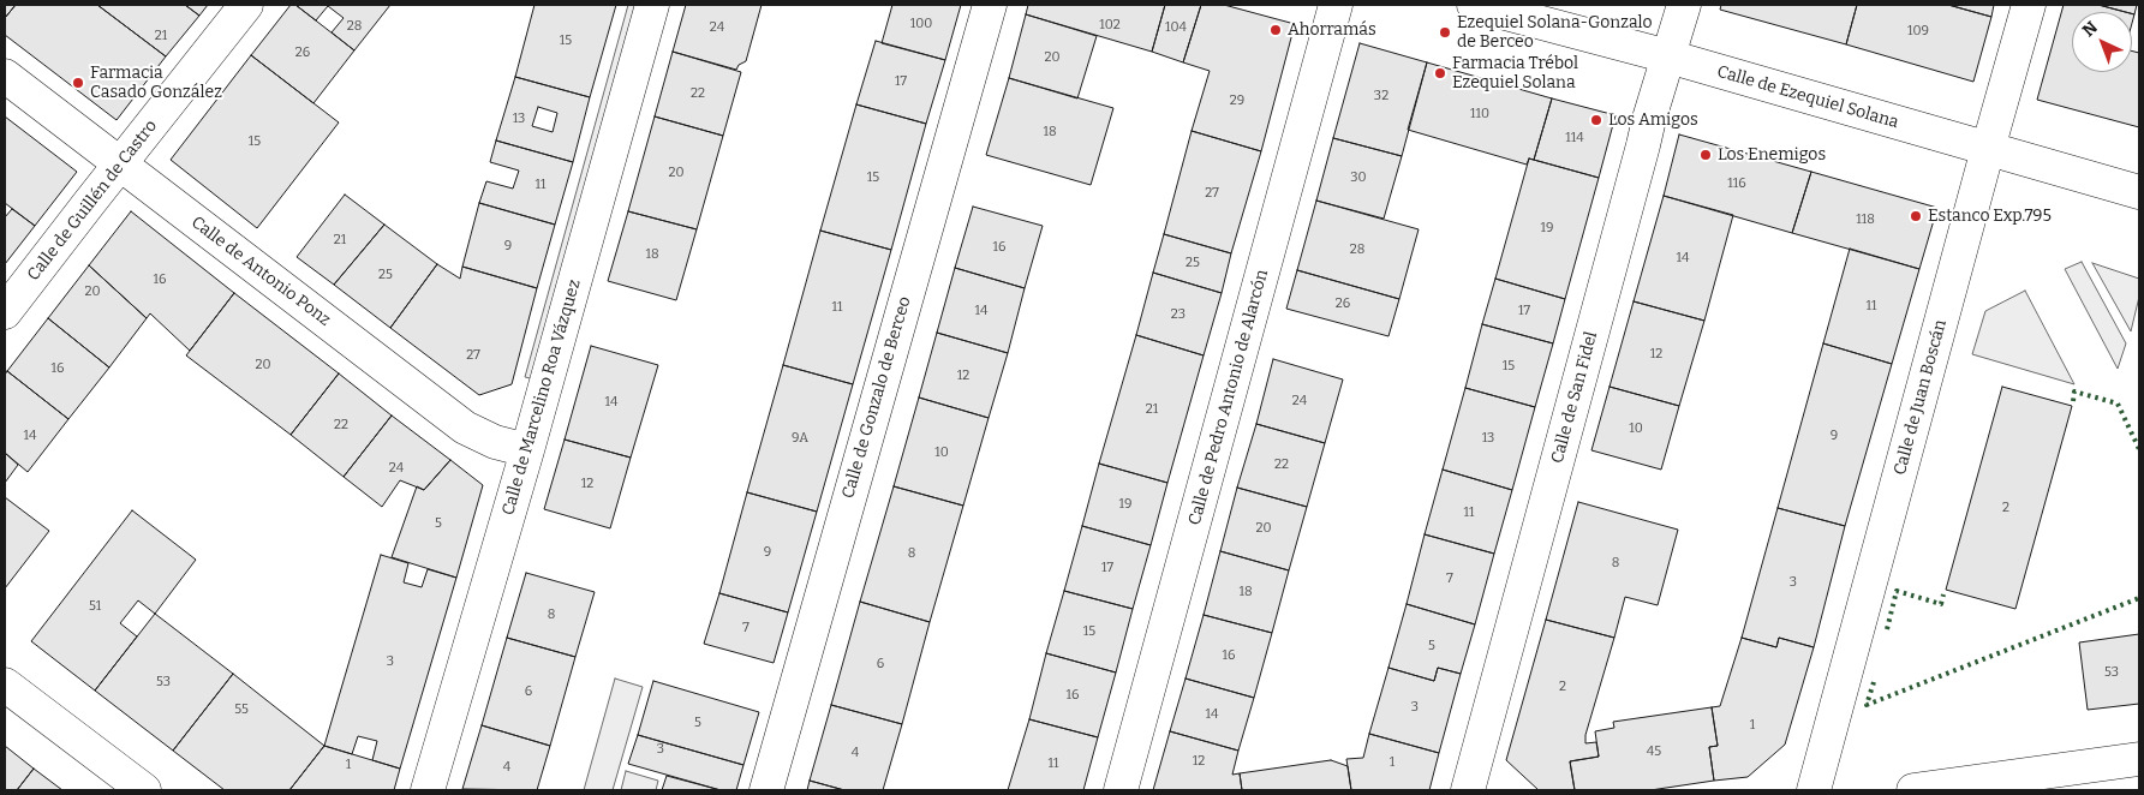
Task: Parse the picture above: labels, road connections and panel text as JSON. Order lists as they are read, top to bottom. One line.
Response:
{"streets":{"street":["Calle de Ezequiel Solana","Calle de Guillén de Castro","Calle de Antonio Ponz","Calle de Marcelino Roa Vázquez","Calle de Gonzalo de Berceo","Calle de Pedro Antonio de Alarcón","Calle de San Fidel","Calle de Juan Boscán"]},"crossings":[["Calle de Ezequiel Solana","Calle de San Fidel"],["Calle de Ezequiel Solana","Calle de Juan Boscán"],["Calle de Guillén de Castro","Calle de Antonio Ponz"],["Calle de Antonio Ponz","Calle de Marcelino Roa Vázquez"]],"places":["Ahorramás","Ezequiel Solana-Gonzalo de Berceo","Farmacia Trébol Ezequiel Solana","Farmacia Casado González","Los Amigos","Los Enemigos","Estanco Exp.795"],"house_numbers":["100","102","28","24","104","109","21","15","26","20","17","22","32","29","110","13","18","114","15","20","15","30","116","11","27","118","19","21","9","16","28","18","14","25","25","16","20","26","11","11","14","17","23","12","27","20","15","16","12","24","14","21","22","10","14","9","9A","13","10","22","24","12","19","2","11","5","20","9","8","8","17","7","3","18","51","8","7","15","5","16","3","6","53","53","2","6","16","3","55","14","5","1","3","45","4","12","1","11","1","4"],"north":"top left"}
